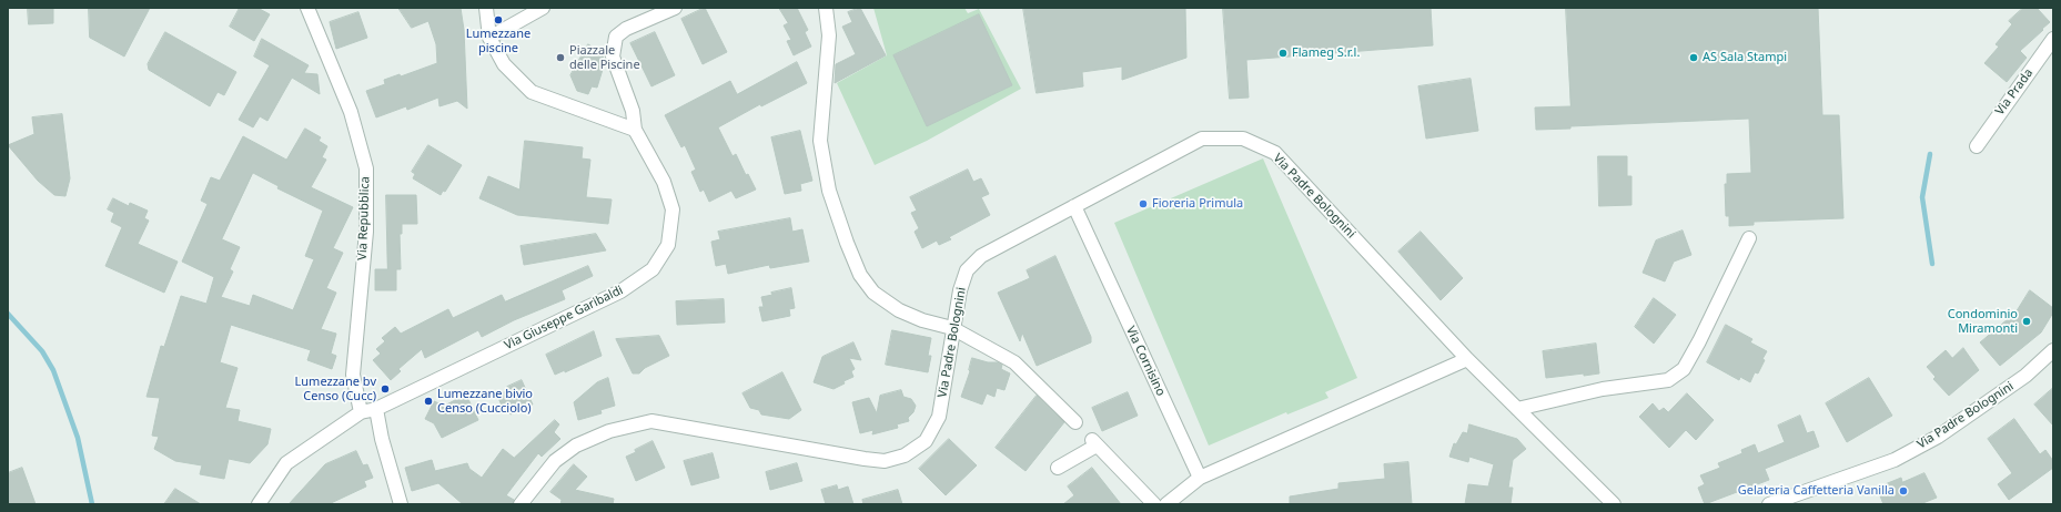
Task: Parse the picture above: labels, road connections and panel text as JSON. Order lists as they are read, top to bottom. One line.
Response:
{"streets":{"street":["Via Prada","Via Padre Bolognini","Via Repubblica","Via Giuseppe Garibaldi","Via Cornisino"]},"crossings":[["Via Padre Bolognini","Via Cornisino"],["Via Repubblica","Via Giuseppe Garibaldi"]],"places":["Lumezzane piscine","Flameg S.r.l.","Piazzale delle Piscine","AS Sala Stampi","Fioreria Primula","Condominio Miramonti","Lumezzane bv Censo (Cucc)","Lumezzane bivio Censo (Cucciolo)","Gelateria Caffetteria Vanilla"]}
